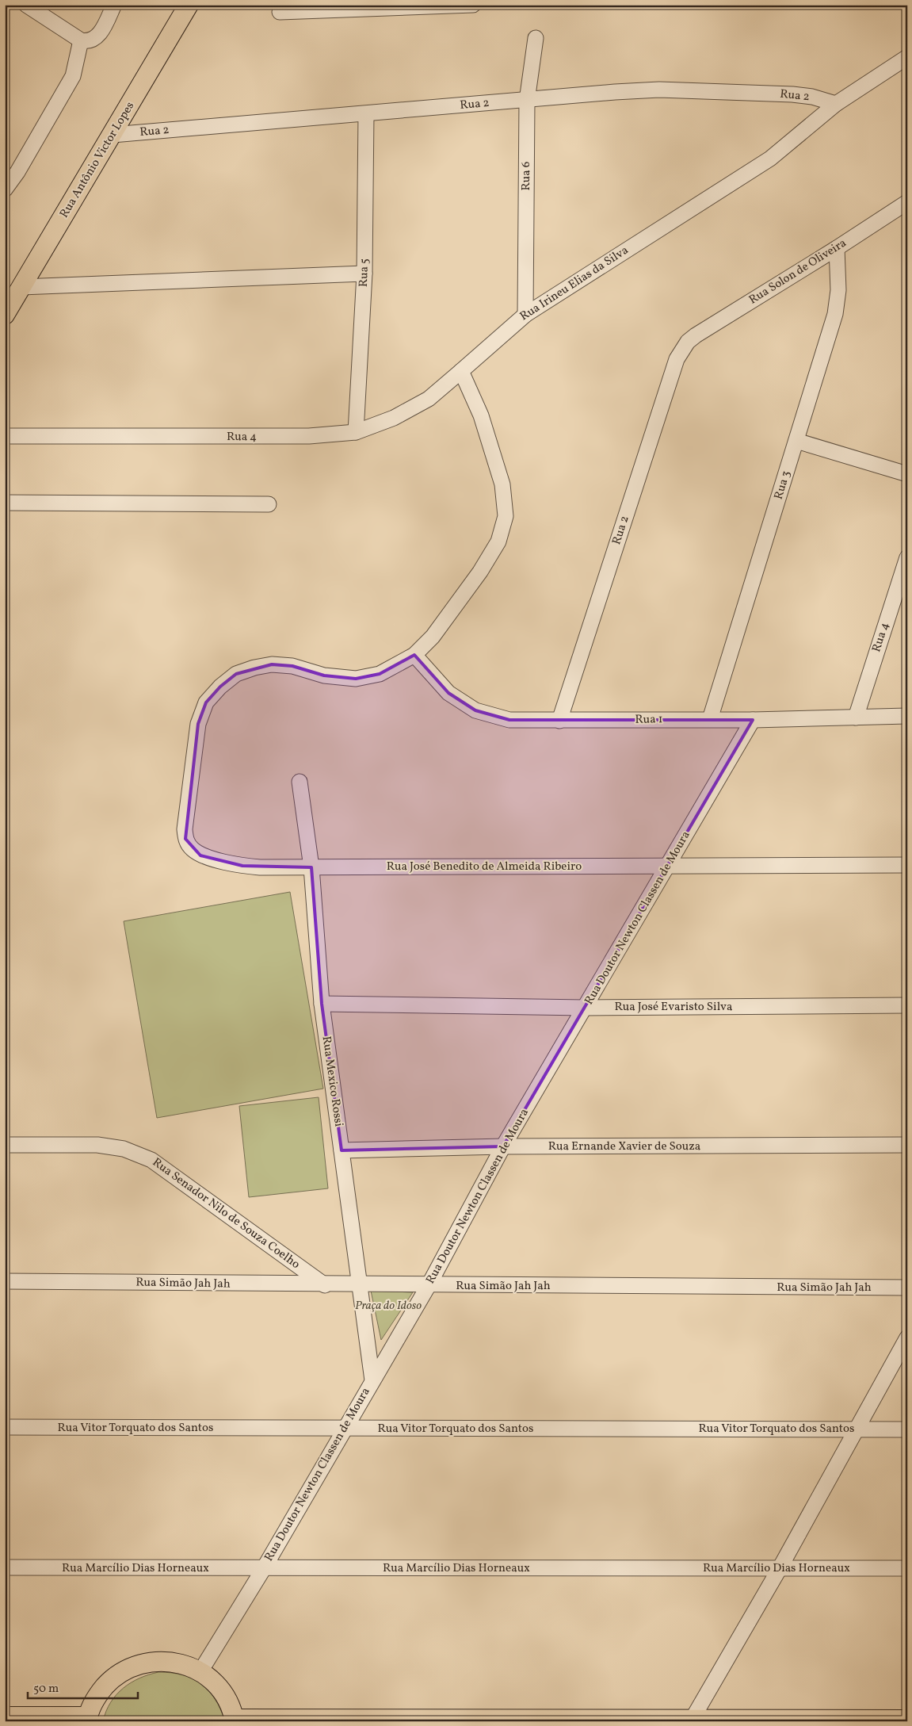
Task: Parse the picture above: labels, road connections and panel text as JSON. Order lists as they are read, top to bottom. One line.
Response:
{"streets":{"main road":["Rua Antônio Victor Lopes"],"street":["Rua 2","Rua 6","Rua Solon de Oliveira","Rua 5","Rua Irineu Elias da Silva","Rua 4","Rua 3","Rua 1","Rua José Benedito de Almeida Ribeiro","Rua Doutor Newton Classen de Moura","Rua José Evaristo Silva","Rua Mexico Rossi","Rua Ernande Xavier de Souza","Rua Senador Nilo de Souza Coelho","Rua Simão Jah Jah","Rua Vitor Torquato dos Santos","Rua Marcílio Dias Horneaux"]},"crossings":[["Rua 2","Rua Antônio Victor Lopes"],["Rua 2","Rua 6"],["Rua 2","Rua Solon de Oliveira"],["Rua 2","Rua 5"],["Rua 2","Rua Irineu Elias da Silva"],["Rua 2","Rua 1"],["Rua 6","Rua Irineu Elias da Silva"],["Rua Solon de Oliveira","Rua 3"],["Rua 5","Rua 4"],["Rua Irineu Elias da Silva","Rua 4"],["Rua 4","Rua 1"],["Rua 3","Rua 1"],["Rua 1","Rua José Benedito de Almeida Ribeiro"],["Rua 1","Rua Doutor Newton Classen de Moura"],["Rua José Benedito de Almeida Ribeiro","Rua Doutor Newton Classen de Moura"],["Rua José Benedito de Almeida Ribeiro","Rua Mexico Rossi"],["Rua Doutor Newton Classen de Moura","Rua José Evaristo Silva"],["Rua Doutor Newton Classen de Moura","Rua Mexico Rossi"],["Rua Doutor Newton Classen de Moura","Rua Ernande Xavier de Souza"],["Rua Doutor Newton Classen de Moura","Rua Simão Jah Jah"],["Rua Doutor Newton Classen de Moura","Rua Vitor Torquato dos Santos"],["Rua Doutor Newton Classen de Moura","Rua Marcílio Dias Horneaux"],["Rua José Evaristo Silva","Rua Mexico Rossi"],["Rua Mexico Rossi","Rua Ernande Xavier de Souza"],["Rua Mexico Rossi","Rua Simão Jah Jah"],["Rua Senador Nilo de Souza Coelho","Rua Simão Jah Jah"]],"parks":["Praça do Idoso"],"scale_bar":"50 m"}
